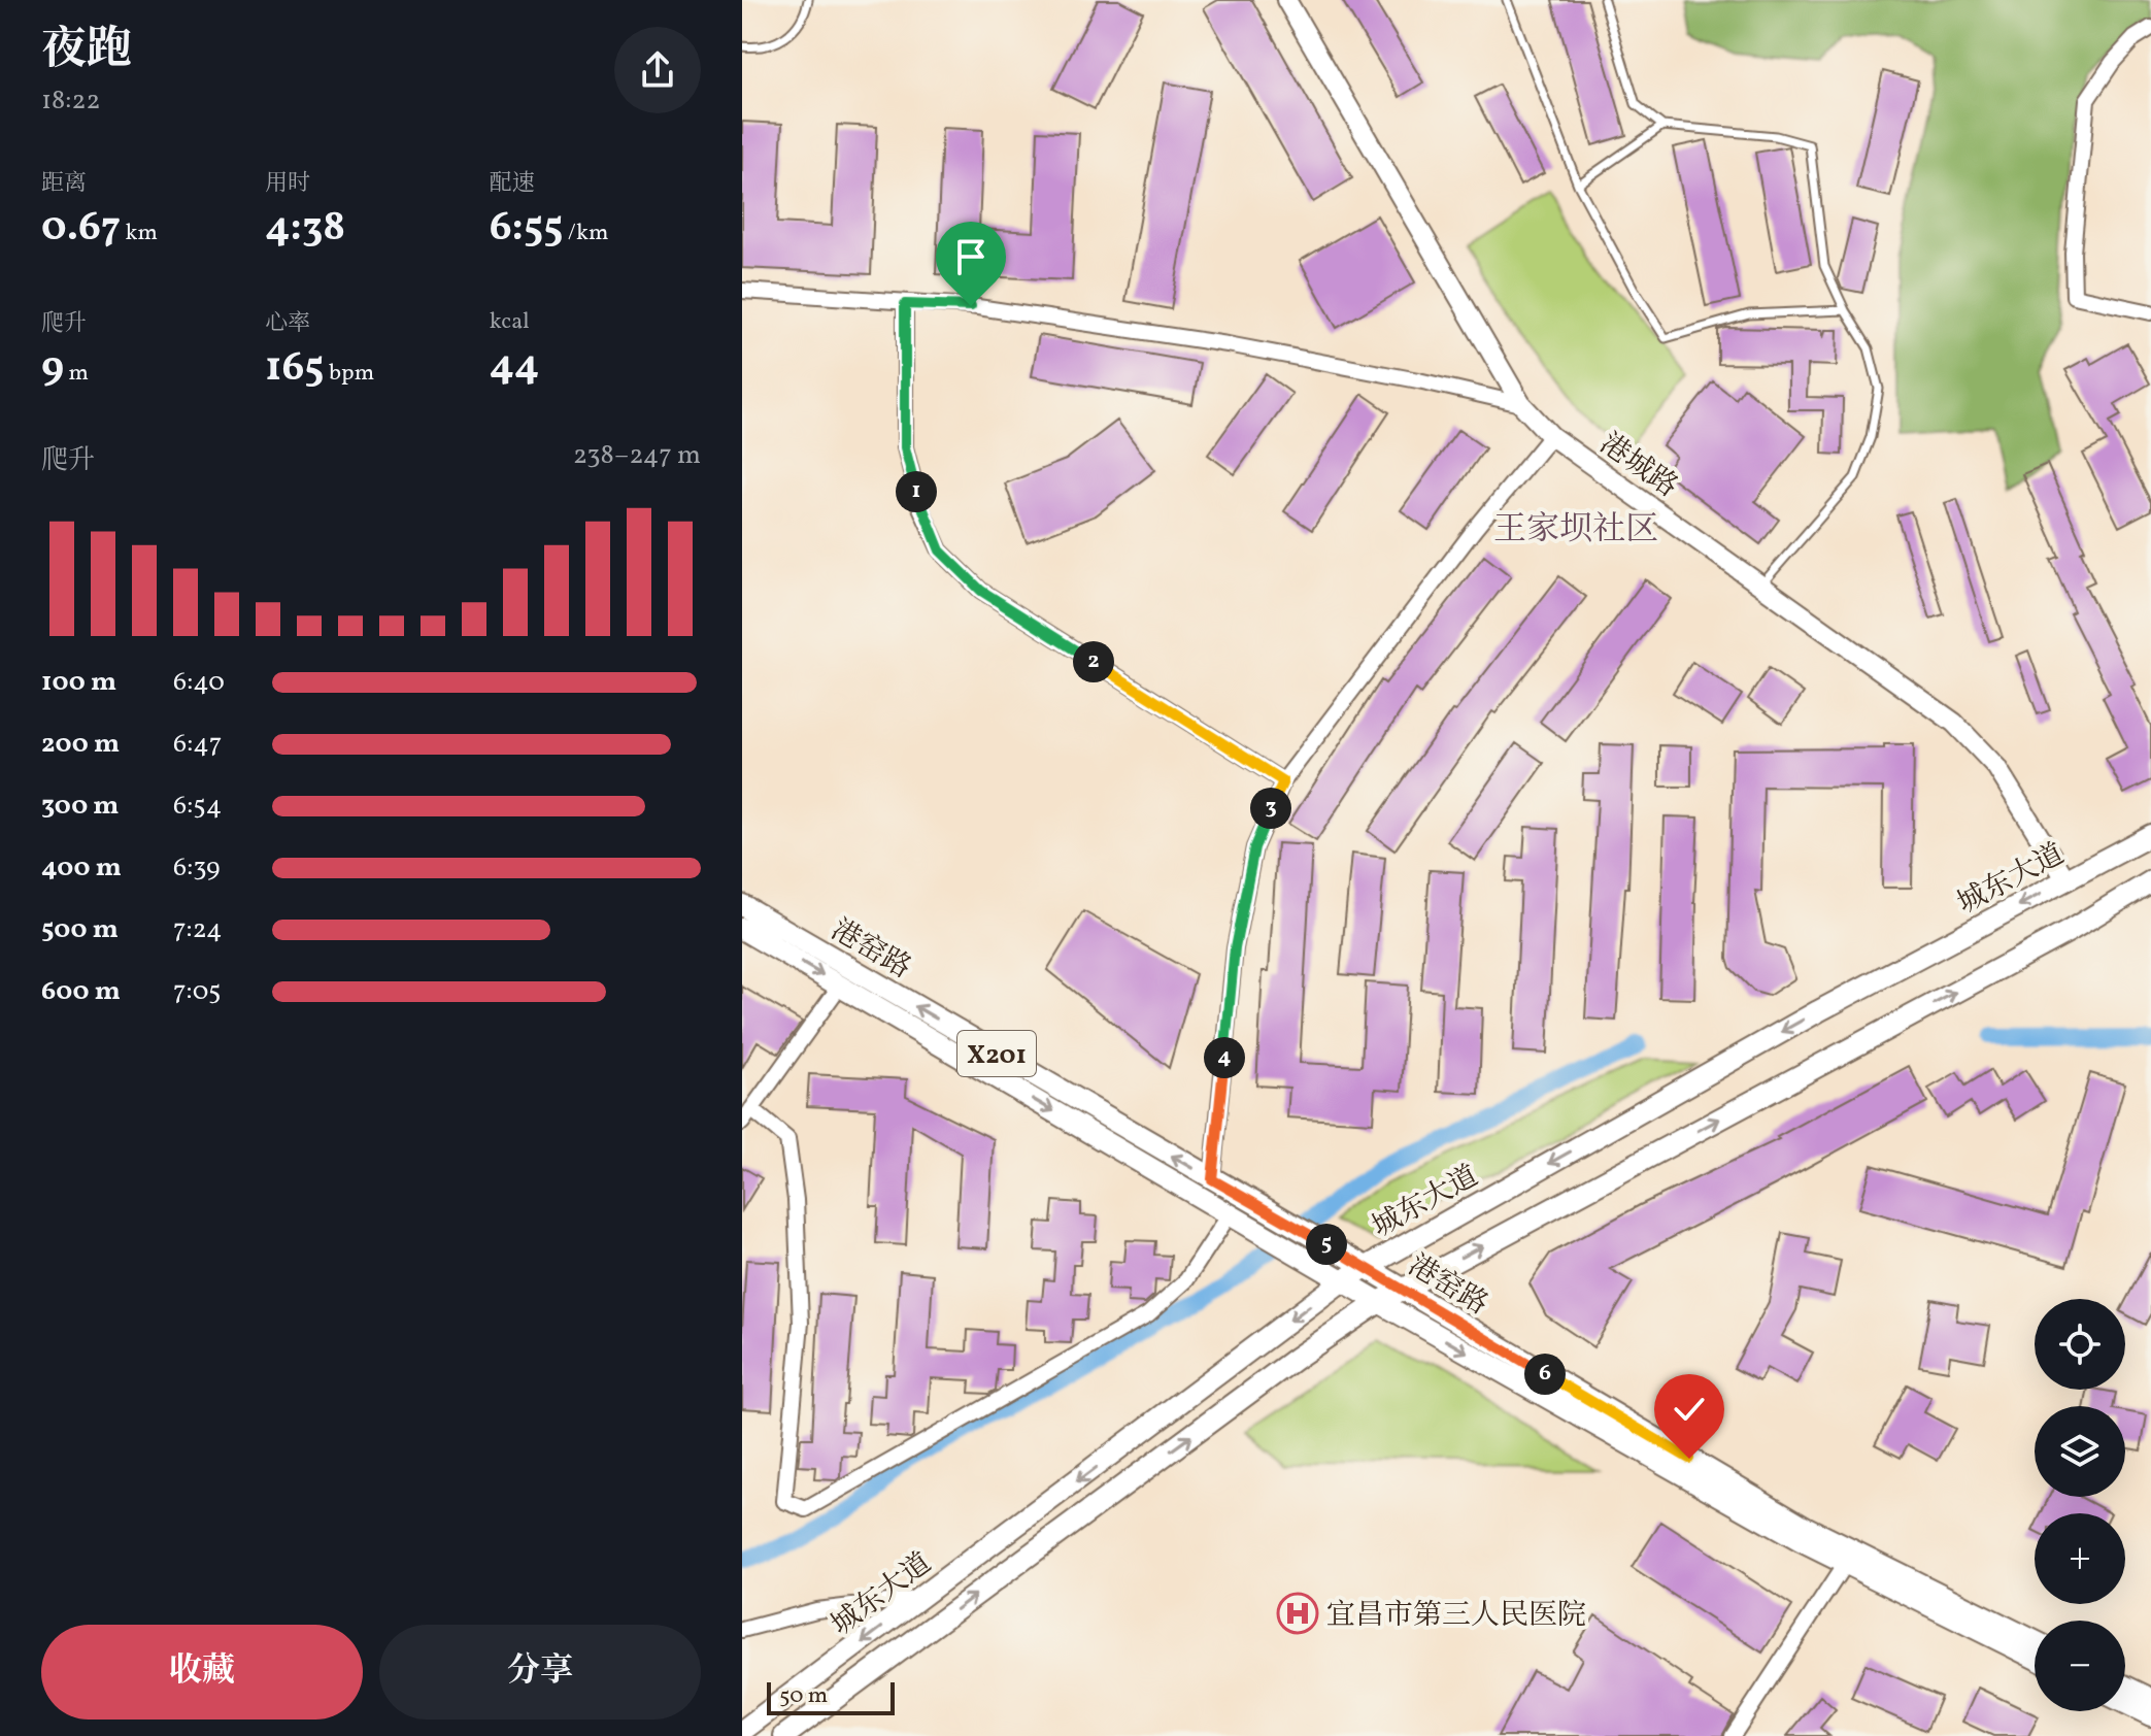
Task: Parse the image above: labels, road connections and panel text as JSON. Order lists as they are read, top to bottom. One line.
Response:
{"streets":{"main road":["城东大道","港窑路","X201"],"street":["港城路"]},"crossings":[["港城路","城东大道"],["城东大道","港窑路"]],"districts":["王家坝社区"],"places":{"hospital":["宜昌市第三人民医院"]},"scale_bar":"50 m","page":{"heading":["夜跑","18:22"],"stats":[["距离","0.67 km"],["用时","4:38"],["配速","6:55 /km"],["爬升","9 m"],["心率","165 bpm"],["kcal","44"]],"chart":["爬升","238–247 m"],"pins":["1","2","3","4","5","6"],"list":[{"name":"100 m","note":"6:40"},{"name":"200 m","note":"6:47"},{"name":"300 m","note":"6:54"},{"name":"400 m","note":"6:39"},{"name":"500 m","note":"7:24"},{"name":"600 m","note":"7:05"}],"map_buttons":["+","−"],"buttons":["收藏","分享"],"scale":"50 m"}}
